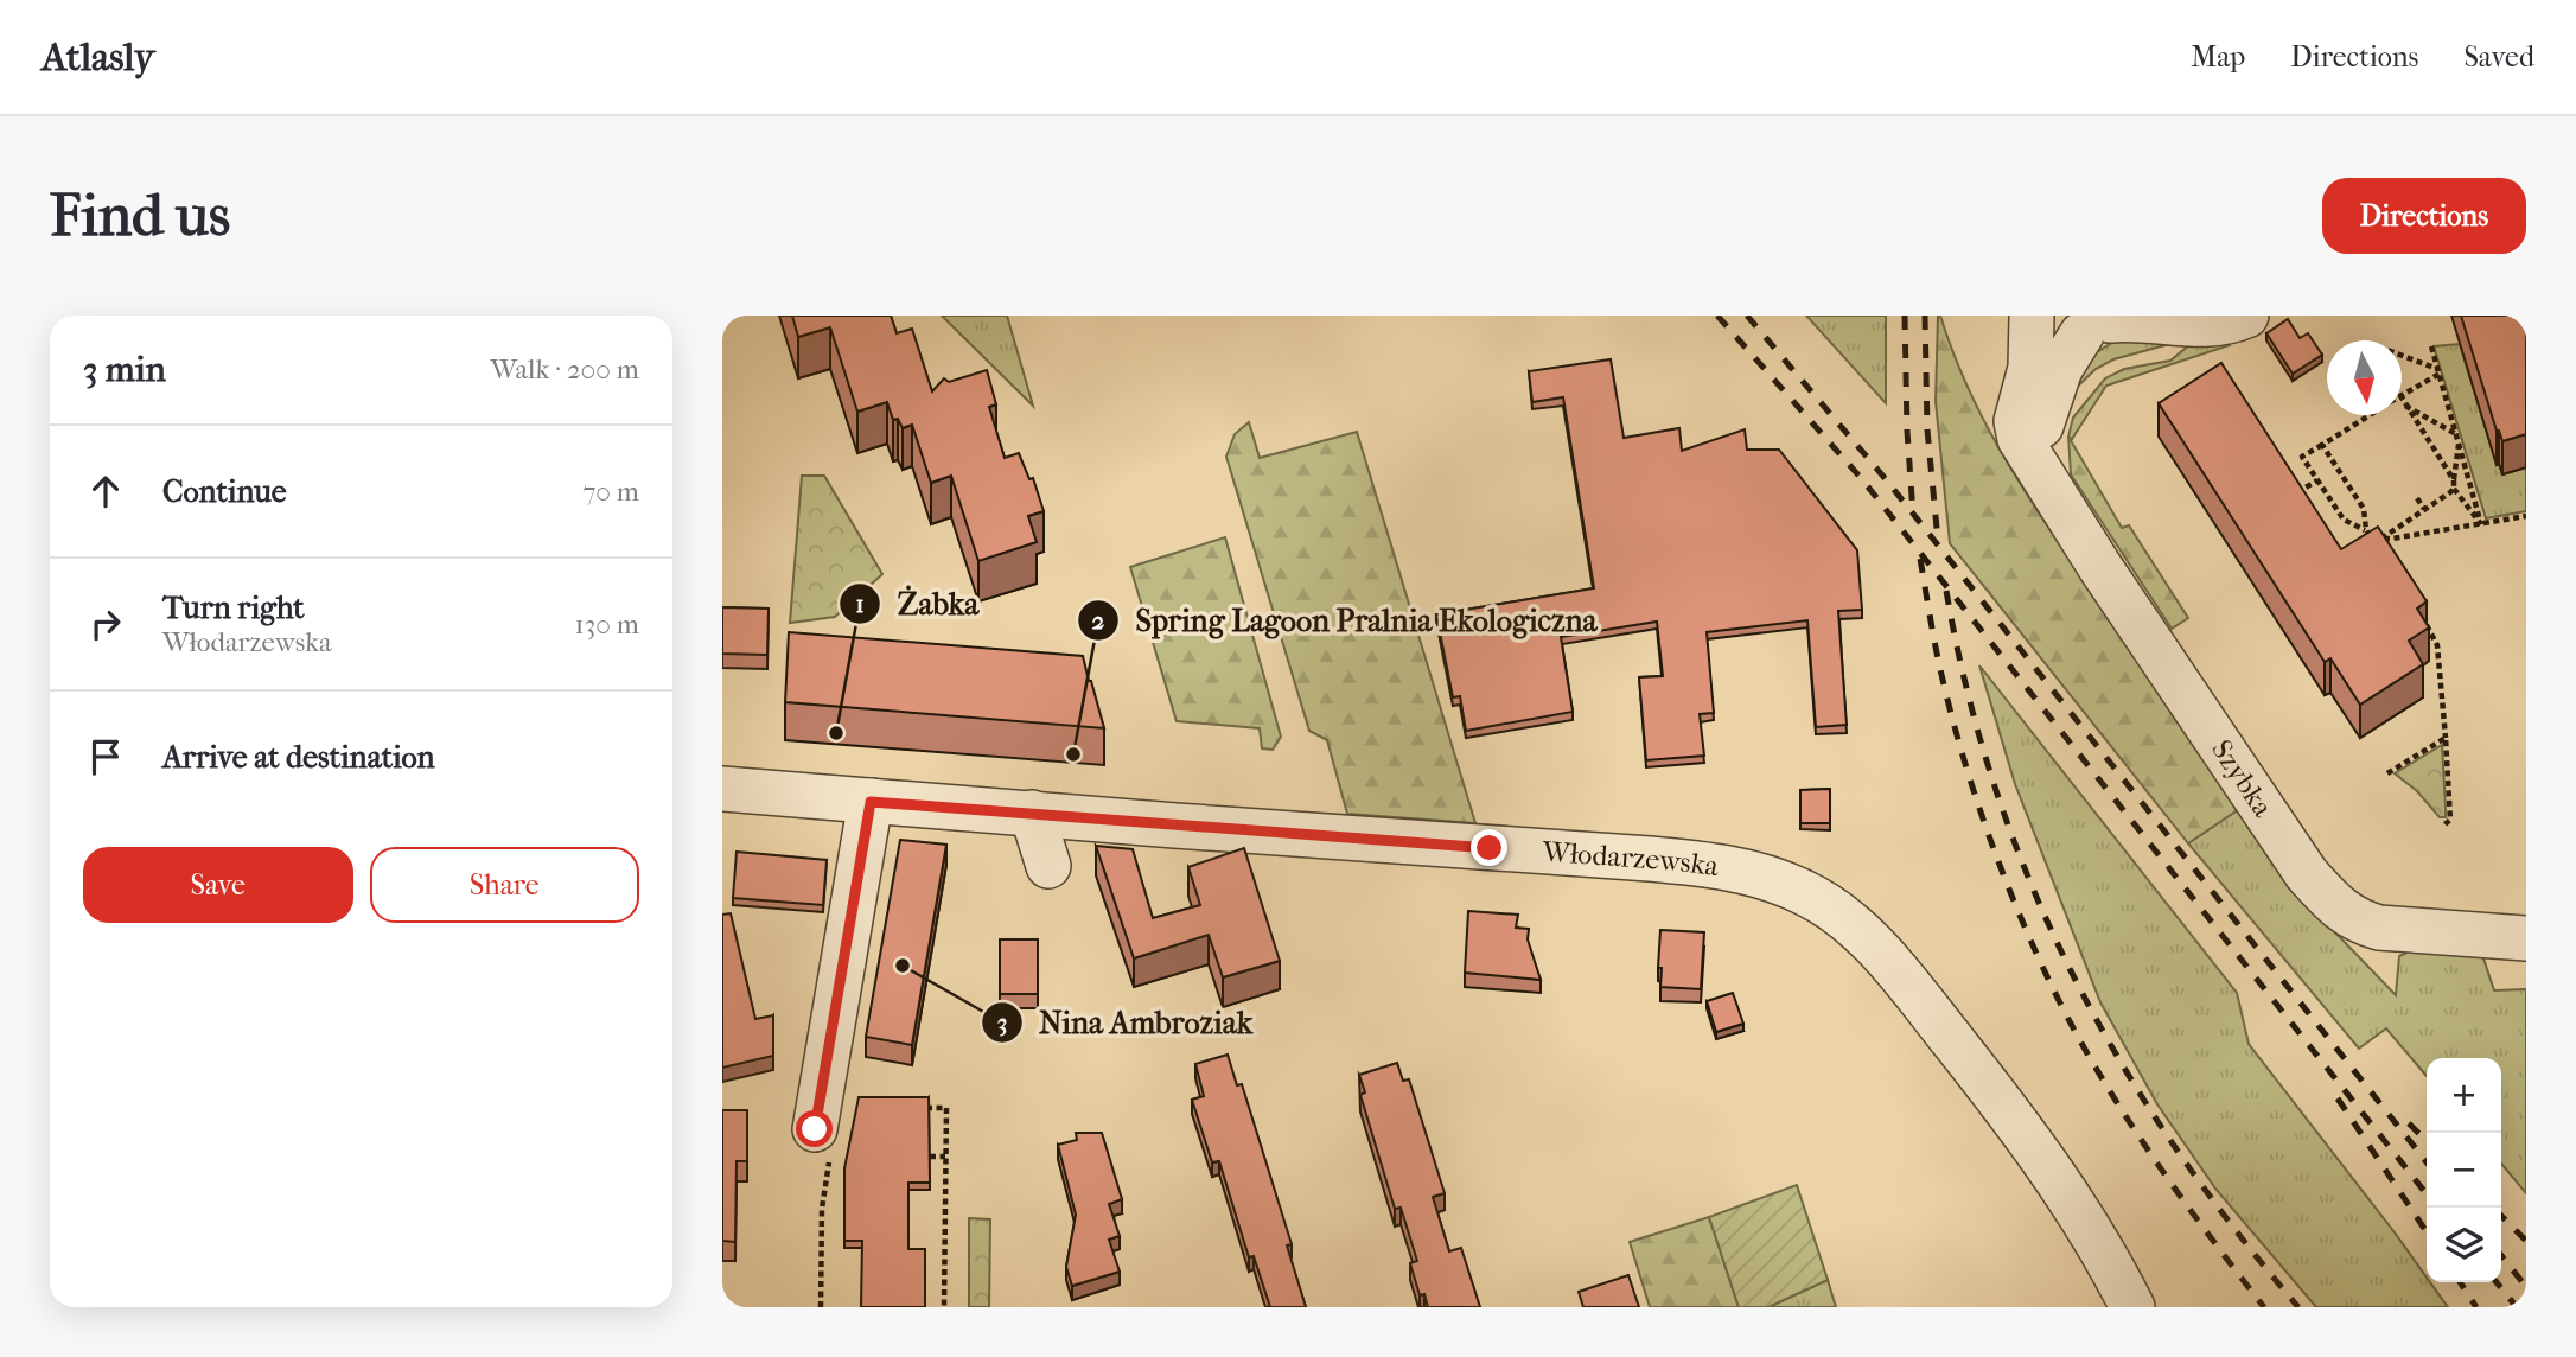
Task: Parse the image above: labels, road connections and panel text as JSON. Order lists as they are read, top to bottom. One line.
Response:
{"streets":{"street":["Szybka","Włodarzewska"]},"places":["Żabka","Spring Lagoon Pralnia Ekologiczna","Nina Ambroziak"],"north":"bottom","page":{"header":"Atlasly","nav":["Map","Directions","Saved"],"buttons":["Directions",["Save","Share"]],"title":"Find us","heading":["3 min","Walk · 200 m"],"list":[["Continue","70 m"],["Turn right","Włodarzewska","130 m"],"Arrive at destination"],"map_buttons":["+","−"]}}
